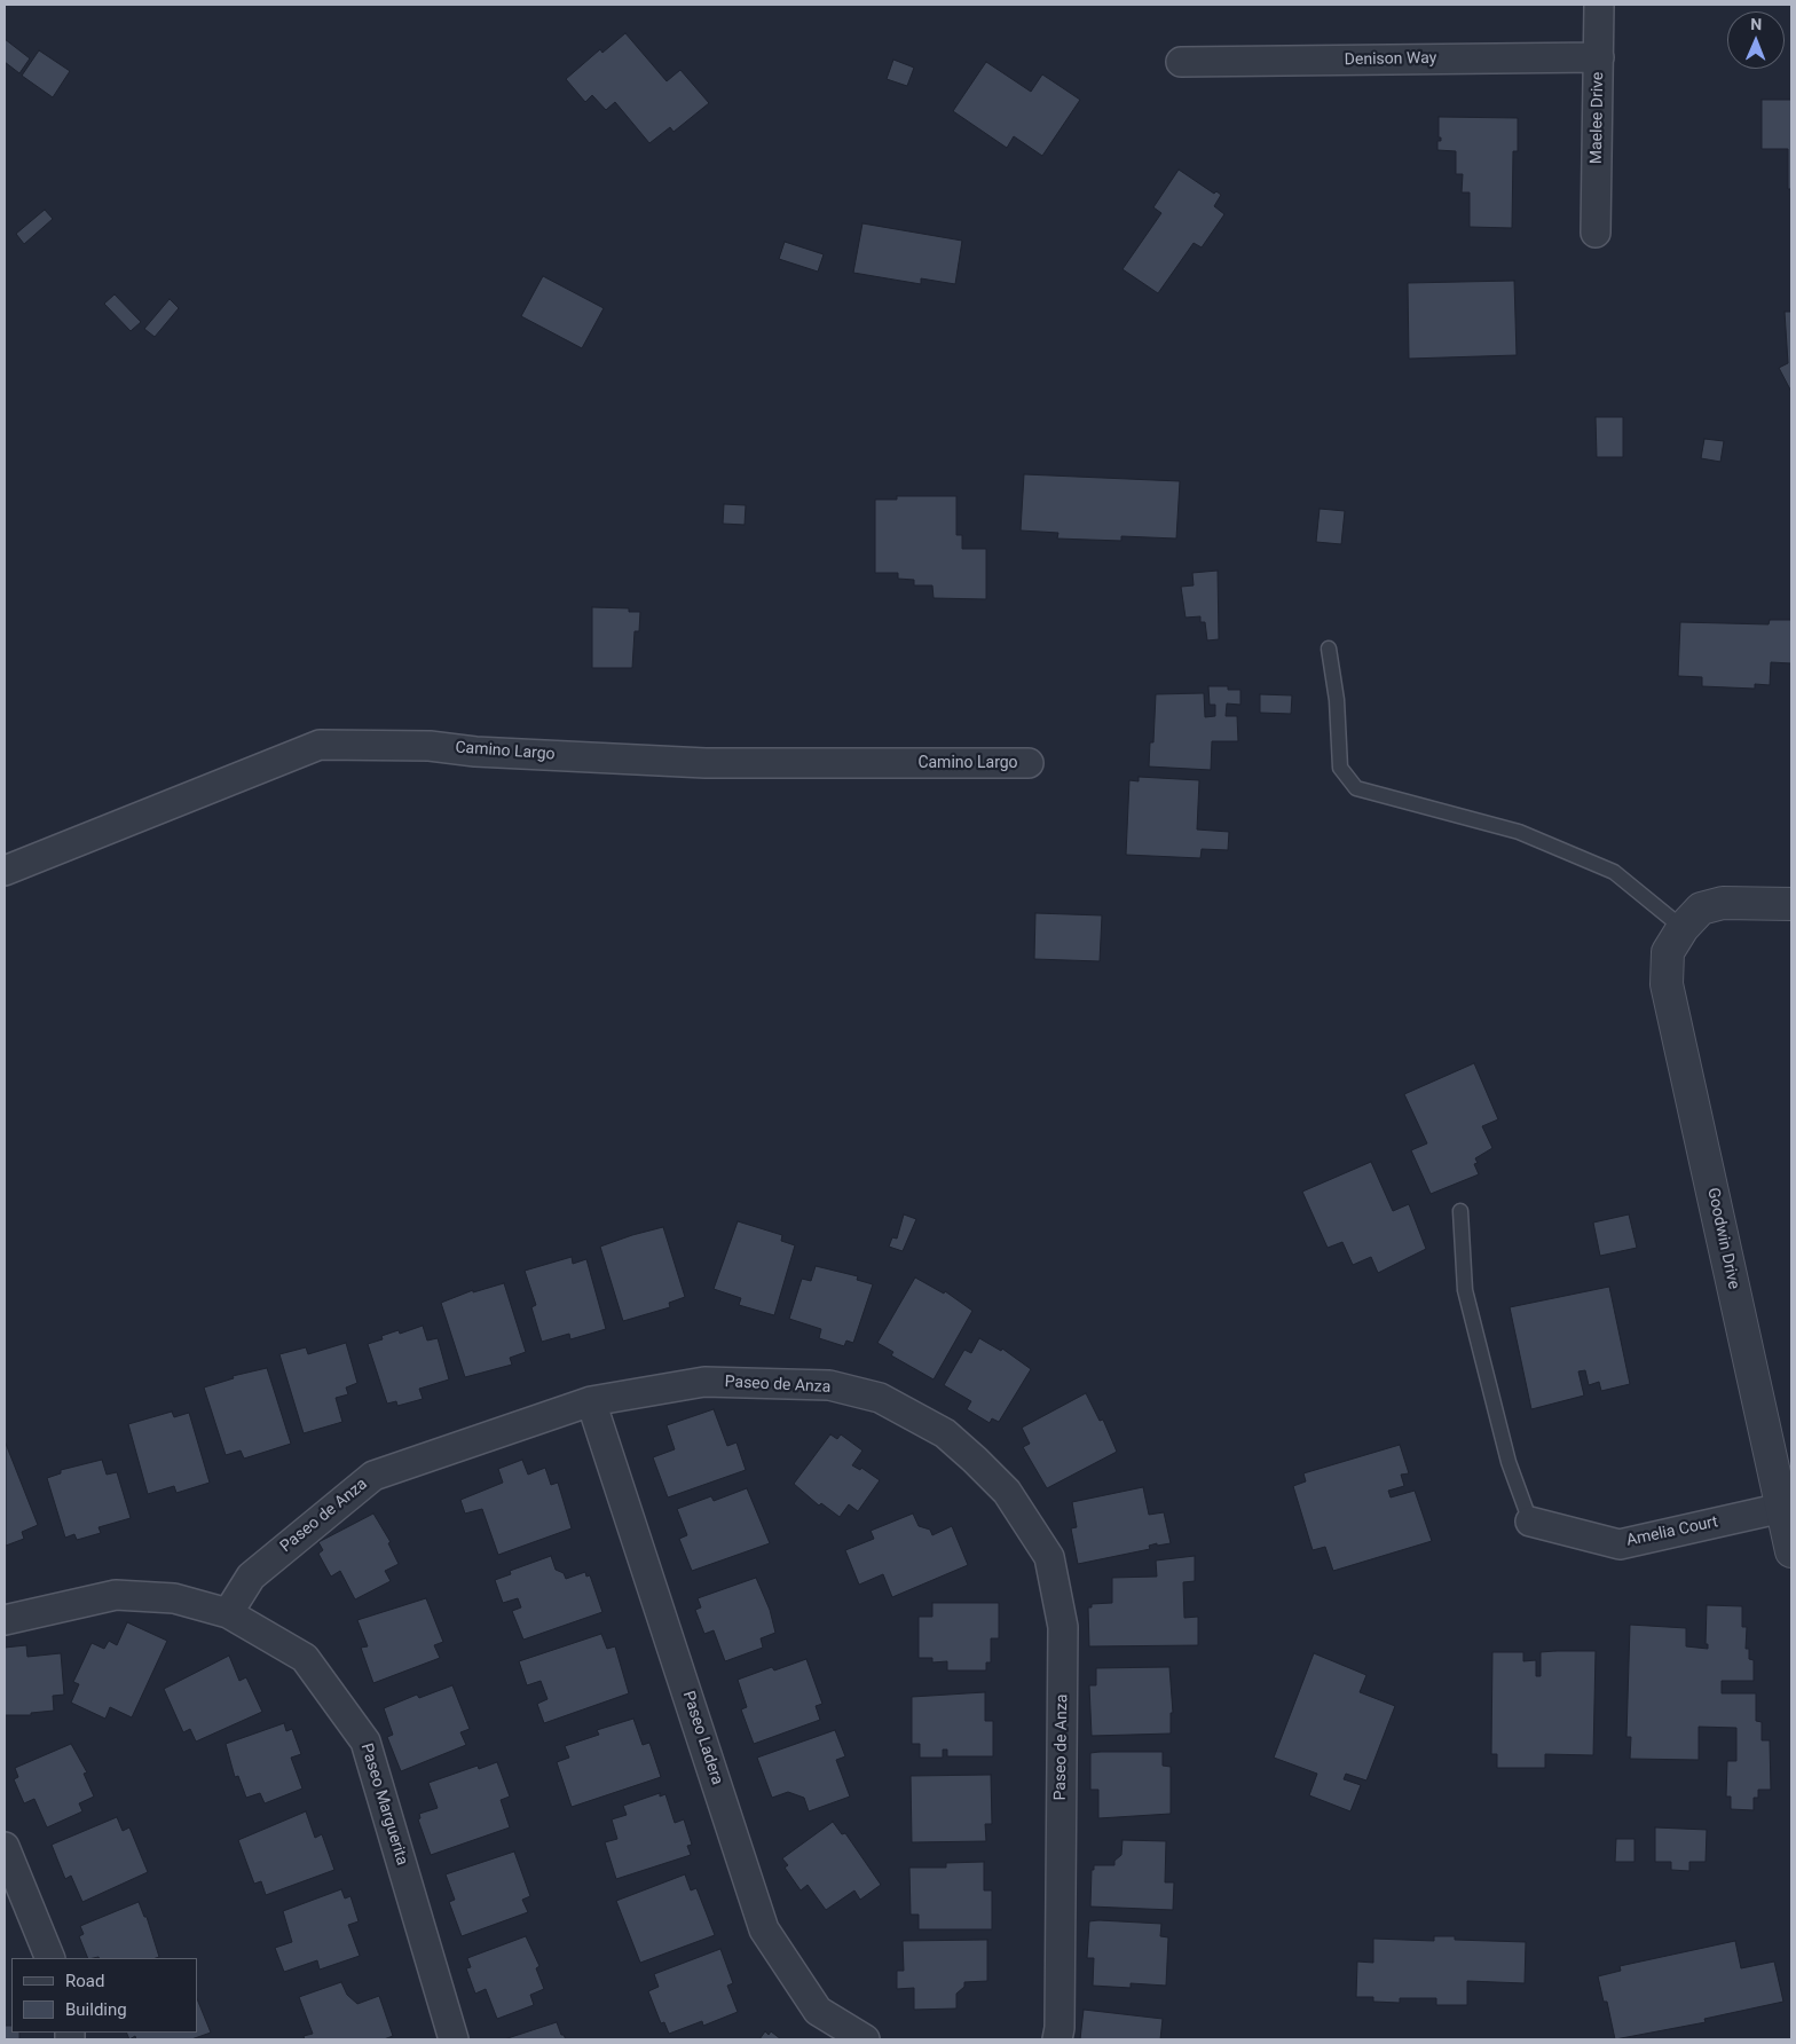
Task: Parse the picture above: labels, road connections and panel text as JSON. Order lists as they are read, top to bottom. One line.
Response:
{"streets":{"street":["Denison Way","Maelee Drive","Camino Largo","Goodwin Drive","Paseo de Anza","Amelia Court","Paseo Ladera","Paseo Marguerita"]},"crossings":[["Denison Way","Maelee Drive"],["Goodwin Drive","Amelia Court"],["Paseo de Anza","Paseo Ladera"],["Paseo de Anza","Paseo Marguerita"]],"legend":["Road","Building"],"north":"top"}
